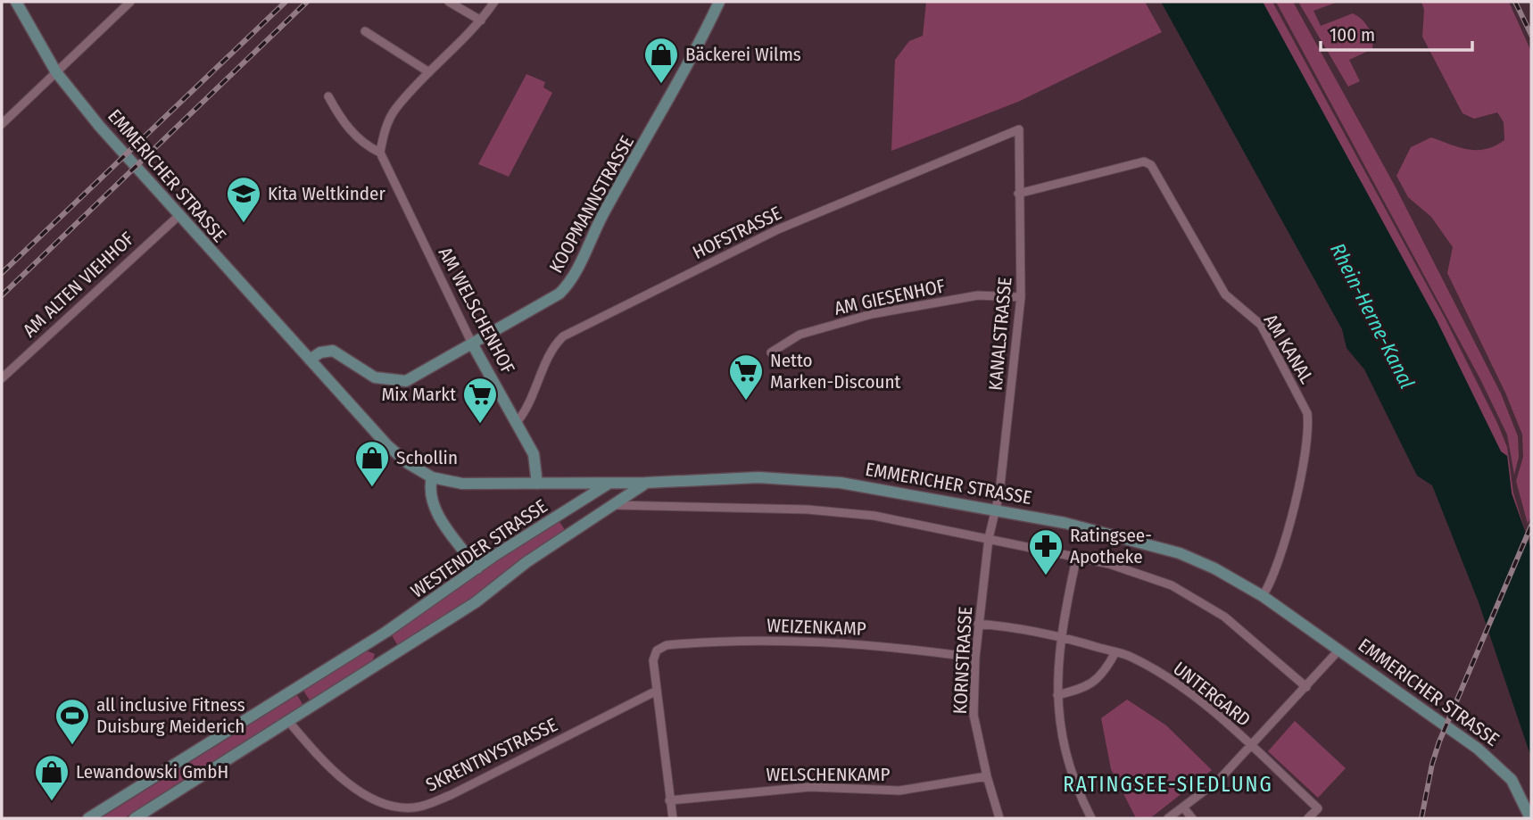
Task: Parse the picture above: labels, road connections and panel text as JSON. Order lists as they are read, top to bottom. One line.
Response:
{"streets":{"main road":["EMMERICHER STRASSE","KOOPMANNSTRASSE","AM WELSCHENHOF","WESTENDER STRASSE"],"street":["HOFSTRASSE","AM ALTEN VIEHHOF","AM GIESENHOF","KANALSTRASSE","AM KANAL","WEIZENKAMP","KORNSTRASSE","UNTERGARD","SKRENTNYSTRASSE","WELSCHENKAMP"]},"crossings":[["EMMERICHER STRASSE","KOOPMANNSTRASSE"],["EMMERICHER STRASSE","AM ALTEN VIEHHOF"],["EMMERICHER STRASSE","AM WELSCHENHOF"],["EMMERICHER STRASSE","KANALSTRASSE"],["EMMERICHER STRASSE","AM KANAL"],["EMMERICHER STRASSE","WESTENDER STRASSE"],["KOOPMANNSTRASSE","AM WELSCHENHOF"],["HOFSTRASSE","AM WELSCHENHOF"],["HOFSTRASSE","KANALSTRASSE"],["AM GIESENHOF","KANALSTRASSE"],["KANALSTRASSE","AM KANAL"],["KANALSTRASSE","KORNSTRASSE"],["WESTENDER STRASSE","SKRENTNYSTRASSE"],["WEIZENKAMP","KORNSTRASSE"],["WEIZENKAMP","SKRENTNYSTRASSE"],["KORNSTRASSE","UNTERGARD"],["KORNSTRASSE","WELSCHENKAMP"]],"districts":["RATINGSEE-SIEDLUNG"],"water":["Rhein-Herne-Kanal"],"places":{"shop":["Bäckerei Wilms","Schollin","Lewandowski GmbH"],"school or university":["Kita Weltkinder"],"supermarket":["Netto Marken-Discount","Mix Markt"],"pharmacy":["Ratingsee- Apotheke"],"sports":["all inclusive Fitness Duisburg Meiderich"]},"scale_bar":"100 m"}
